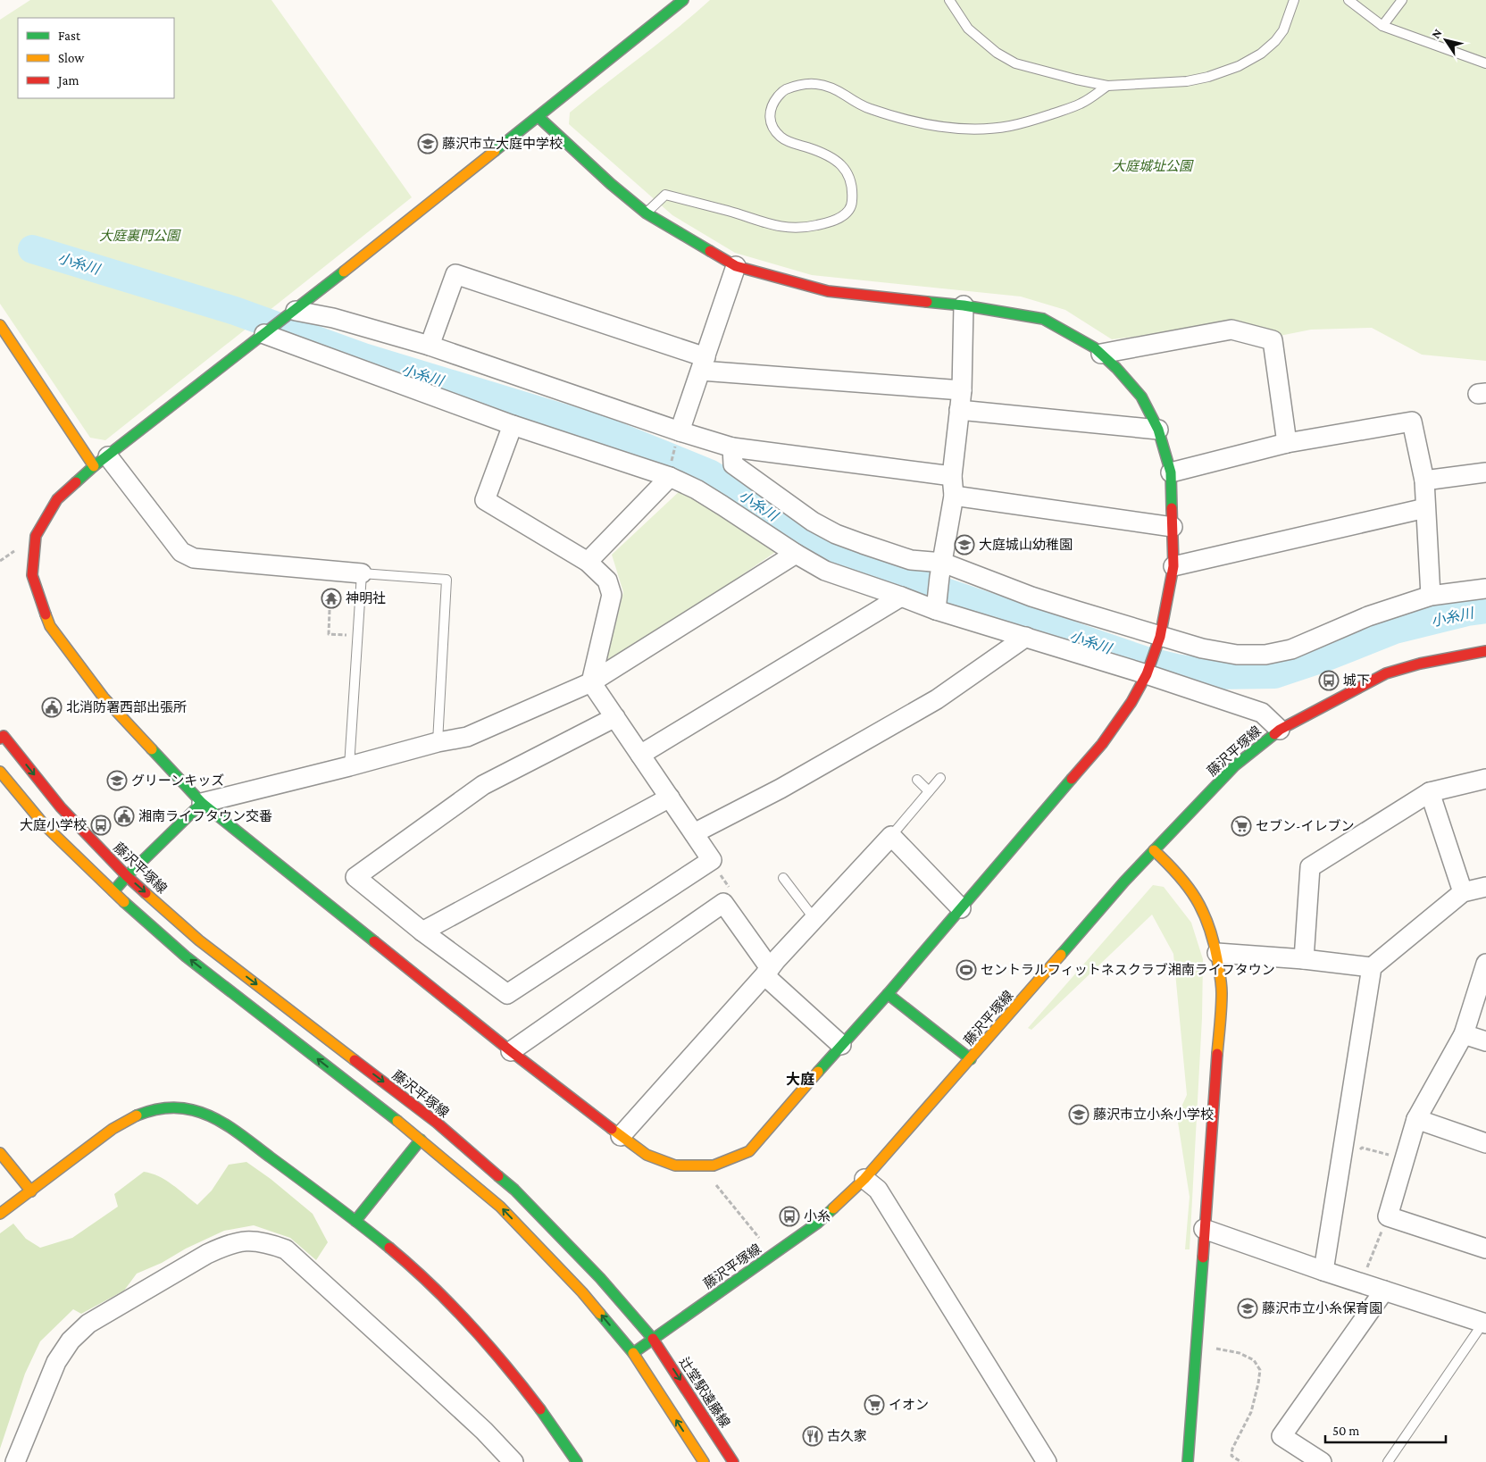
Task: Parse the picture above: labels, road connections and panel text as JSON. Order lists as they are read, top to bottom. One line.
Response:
{"streets":{"street":["藤沢平塚線","辻堂駅遠藤線"]},"crossings":[["藤沢平塚線","辻堂駅遠藤線"]],"districts":["大庭"],"water":["小糸川"],"parks":["大庭城址公園","大庭裏門公園"],"places":{"school or university":["藤沢市立大庭中学校","大庭城山幼稚園","グリーンキッズ","藤沢市立小糸小学校","藤沢市立小糸保育園"],"temple":["神明社"],"bus stop":["城下","大庭小学校","小糸"],"public building":["北消防署西部出張所","湘南ライフタウン交番"],"supermarket":["セブン-イレブン","イオン"],"sports":["セントラルフィットネスクラブ湘南ライフタウン"],"restaurant":["古久家"]},"legend":["Fast","Slow","Jam"],"scale_bar":"50 m","north":"top left"}
